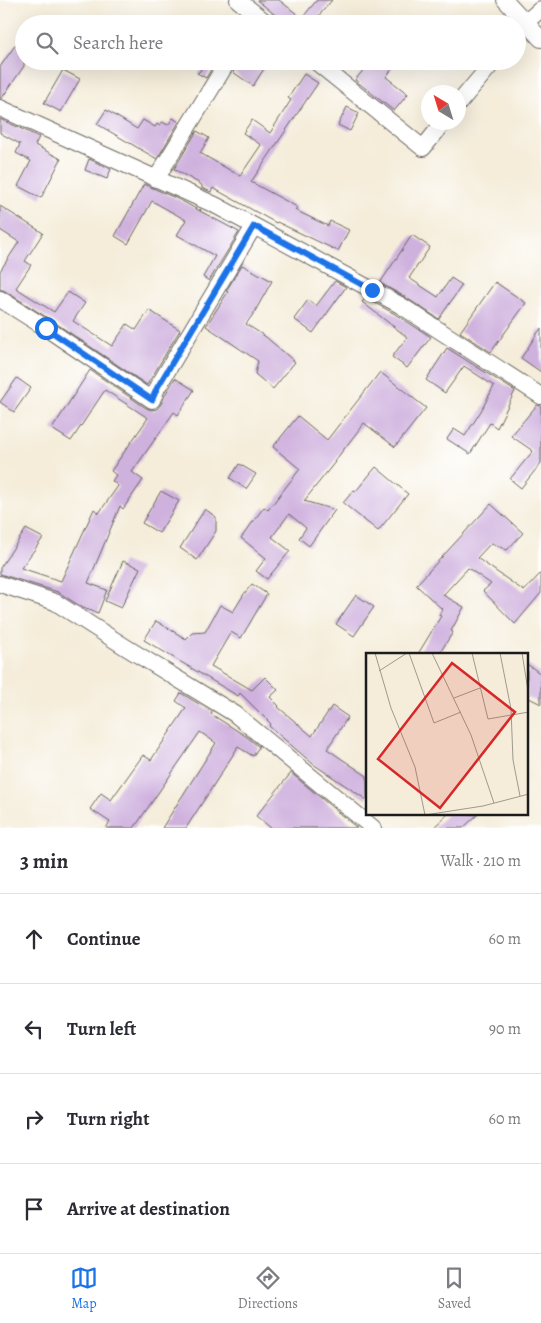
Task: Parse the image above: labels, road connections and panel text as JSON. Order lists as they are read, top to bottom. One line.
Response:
{"north":"top left","page":{"search":"Search here","heading":["3 min","Walk · 210 m"],"list":[["Continue","60 m"],["Turn left","90 m"],["Turn right","60 m"],"Arrive at destination"],"nav":["Map","Directions","Saved"]}}
